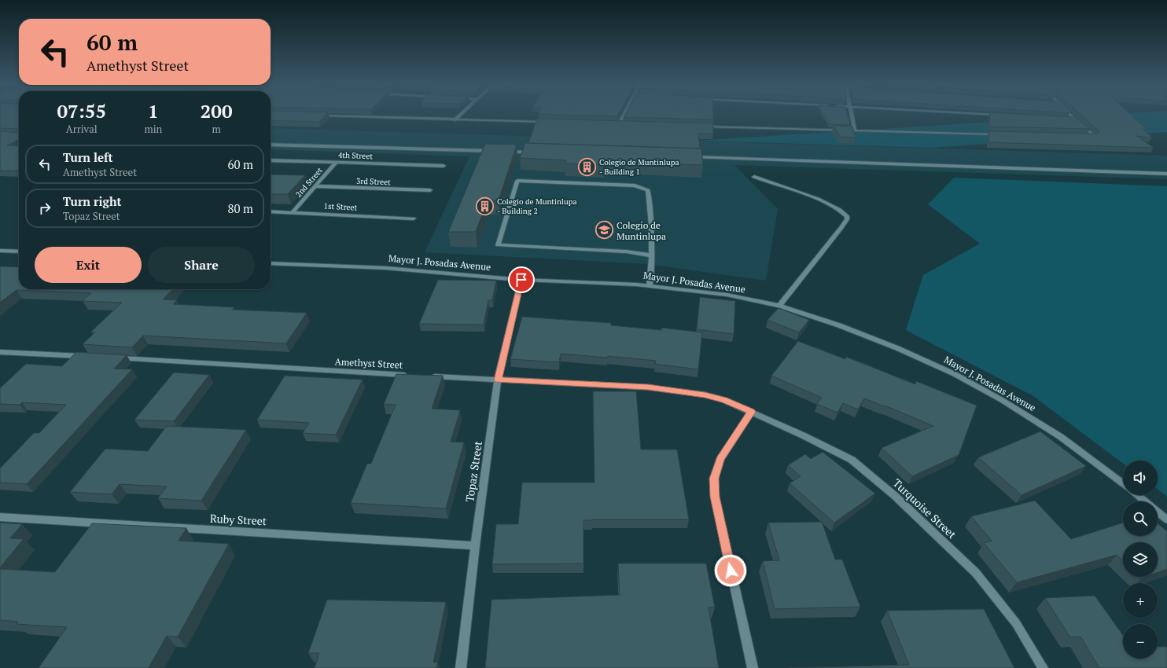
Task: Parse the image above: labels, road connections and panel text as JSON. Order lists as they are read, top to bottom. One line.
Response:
{"streets":{"street":["4th Street","3rd Street","2nd Street","1st Street","Mayor J. Posadas Avenue","Amethyst Street","Topaz Street","Turquoise Street","Ruby Street"]},"crossings":[["4th Street","2nd Street"],["3rd Street","2nd Street"],["2nd Street","1st Street"],["Mayor J. Posadas Avenue","Topaz Street"],["Topaz Street","Ruby Street"]],"places":{"building":["Colegio de Muntinlupa - Building 1","Colegio de Muntinlupa - Building 2"],"school or university":["Colegio de Muntinlupa"]},"page":{"turn":["60 m","Amethyst Street"],"eta":["07:55","Arrival","1","min","200","m"],"list":[{"name":"Turn left","note":"Amethyst Street","value":"60 m"},{"name":"Turn right","note":"Topaz Street","value":"80 m"}],"buttons":["Exit","Share"],"map_buttons":["+","−"]}}
